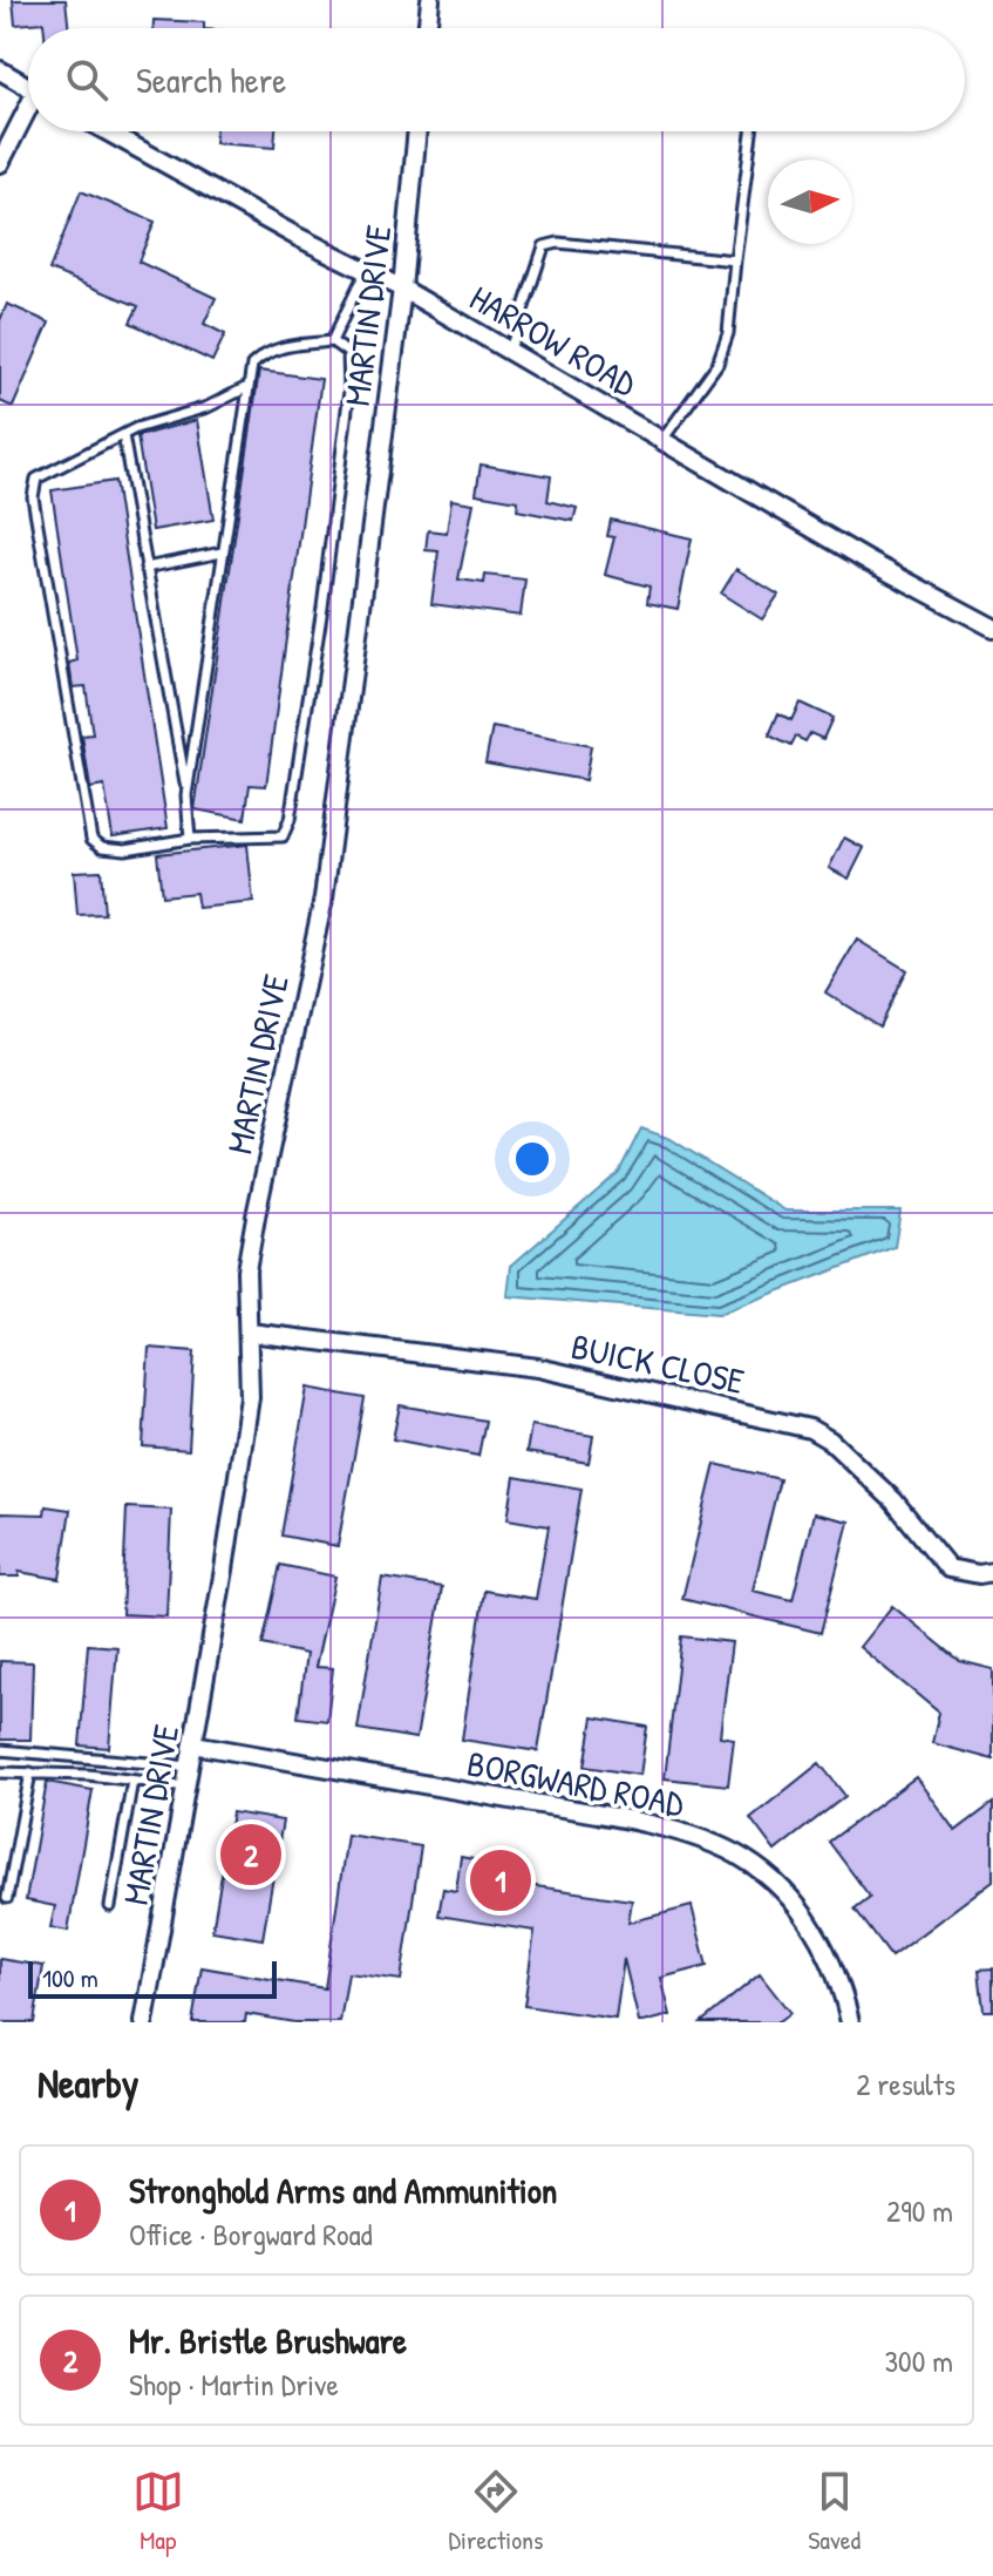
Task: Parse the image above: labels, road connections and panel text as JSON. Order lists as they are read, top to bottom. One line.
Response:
{"streets":{"street":["MARTIN DRIVE","HARROW ROAD","BUICK CLOSE","BORGWARD ROAD"]},"crossings":[["MARTIN DRIVE","HARROW ROAD"],["MARTIN DRIVE","BUICK CLOSE"],["MARTIN DRIVE","BORGWARD ROAD"]],"scale_bar":"100 m","north":"right","page":{"search":"Search here","pins":["2","1"],"scale":"100 m","heading":["Nearby","2 results"],"list":[{"mark":"1","name":"Stronghold Arms and Ammunition","note":"Office · Borgward Road","value":"290 m"},{"mark":"2","name":"Mr. Bristle Brushware","note":"Shop · Martin Drive","value":"300 m"}],"nav":["Map","Directions","Saved"]}}
